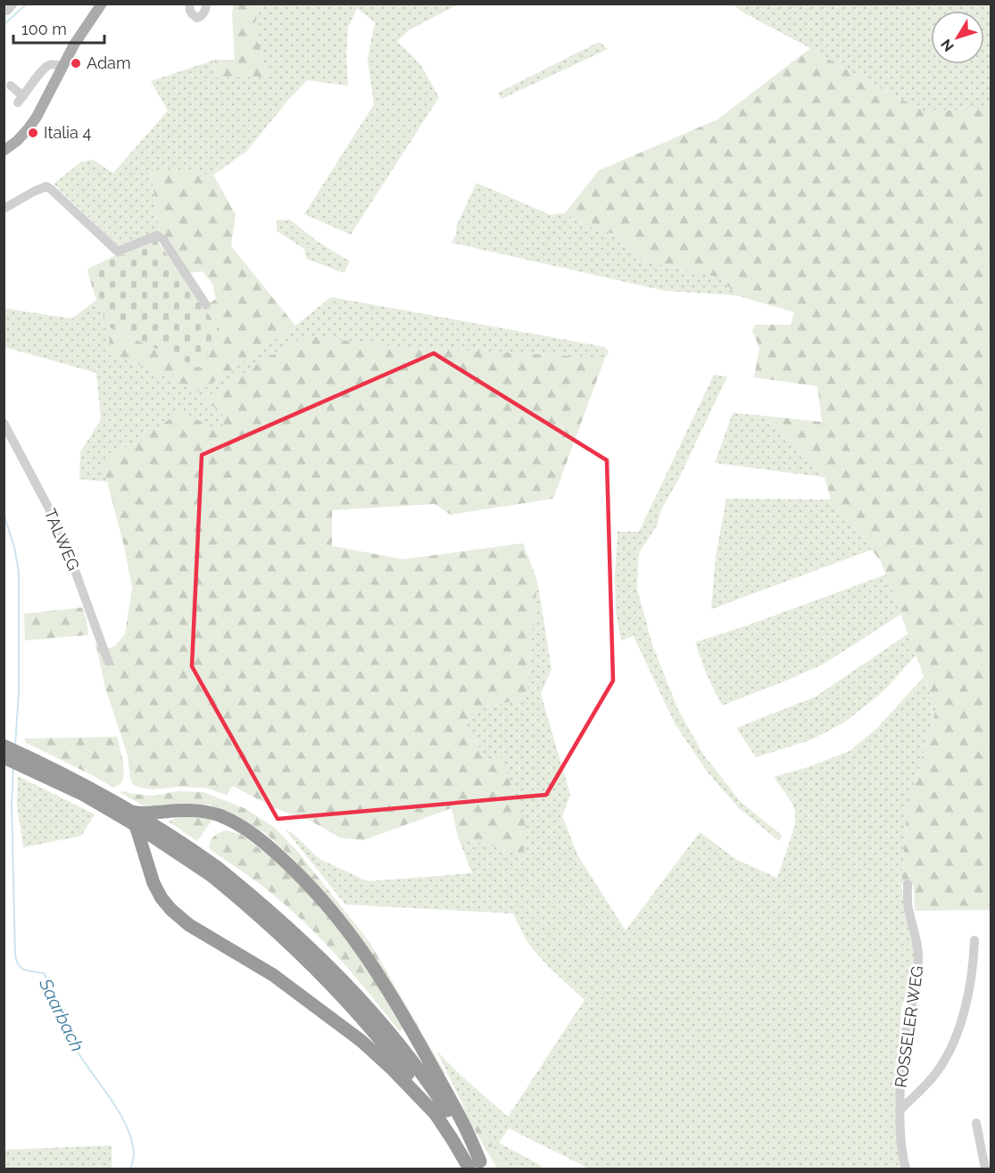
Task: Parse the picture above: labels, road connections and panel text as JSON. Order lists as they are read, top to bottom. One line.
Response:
{"streets":{"street":["TALWEG","ROSSELER WEG"]},"water":["Saarbach"],"places":["Adam","Italia 4"],"scale_bar":"100 m","north":"bottom left"}
